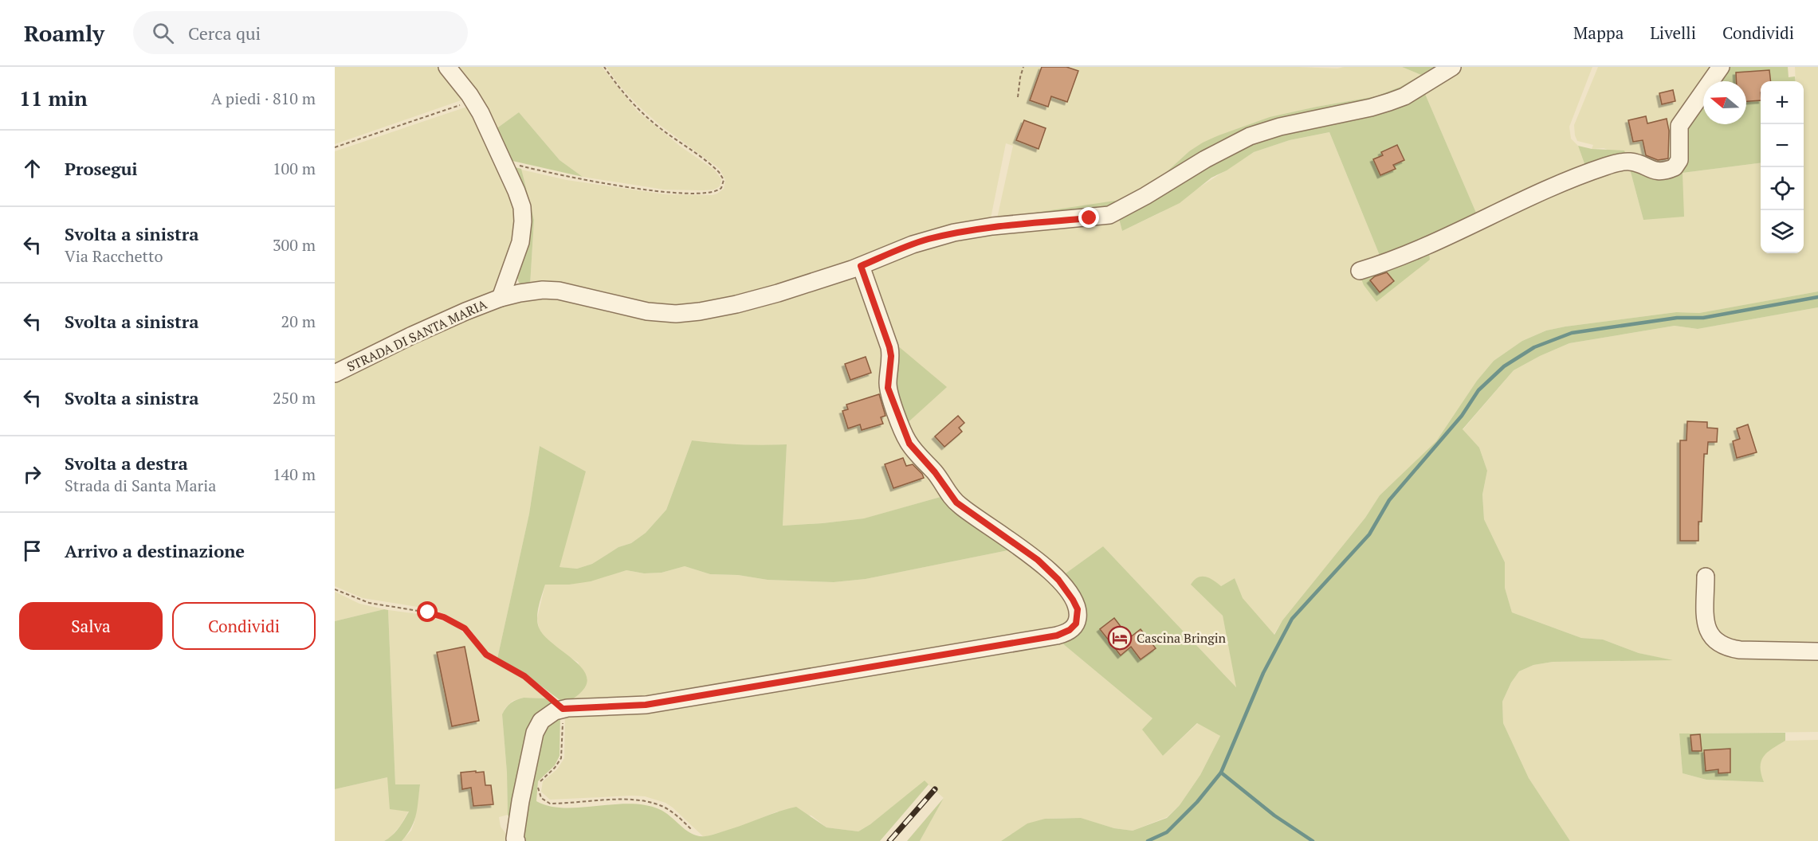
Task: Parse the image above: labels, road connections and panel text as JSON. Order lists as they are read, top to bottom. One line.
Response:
{"streets":{"street":["STRADA DI SANTA MARIA"]},"places":{"hotel":["Cascina Bringin"]},"north":"left","page":{"header":"Roamly","search":"Cerca qui","nav":["Mappa","Livelli","Condividi"],"heading":["11 min","A piedi · 810 m"],"map_buttons":["+","−"],"list":[["Prosegui","100 m"],["Svolta a sinistra","Via Racchetto","300 m"],["Svolta a sinistra","20 m"],["Svolta a sinistra","250 m"],["Svolta a destra","Strada di Santa Maria","140 m"],"Arrivo a destinazione"],"buttons":["Salva","Condividi"]}}
